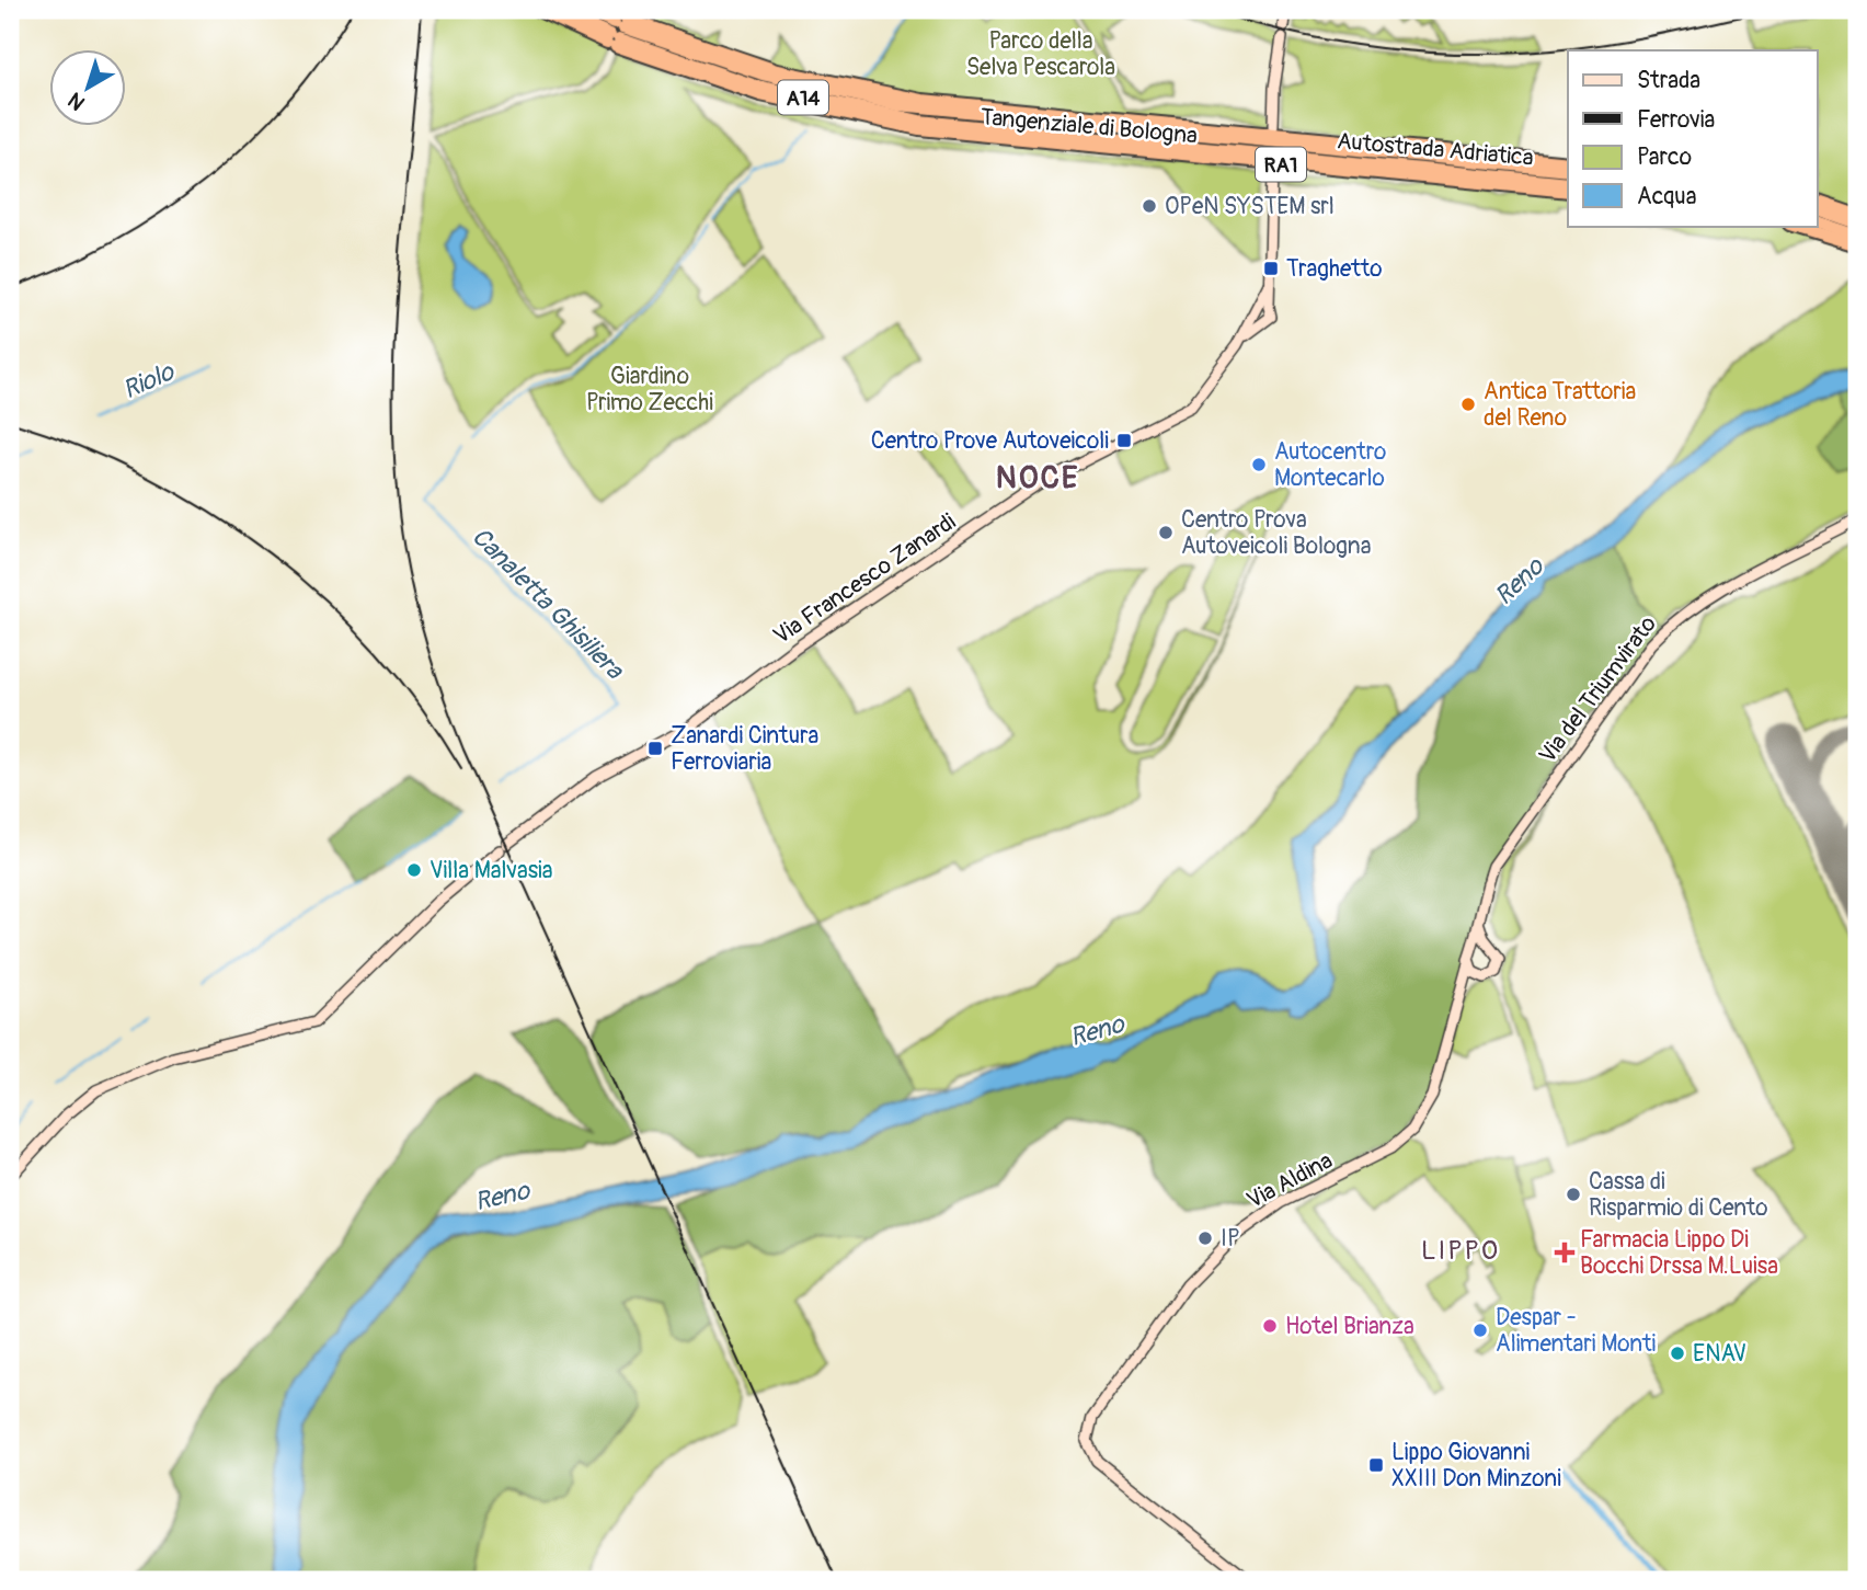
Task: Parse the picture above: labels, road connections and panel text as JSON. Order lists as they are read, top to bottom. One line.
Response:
{"streets":{"highway":["A14","Tangenziale di Bologna","Autostrada Adriatica","RA1"],"street":["Via Francesco Zanardi","Via del Triumvirato","Via Aldina"]},"crossings":[["Tangenziale di Bologna","Autostrada Adriatica"],["Via del Triumvirato","Via Aldina"]],"districts":["NOCE","LIPPO"],"water":["Riolo","Reno","Canaletta Ghisiliera"],"parks":["Parco della Selva Pescarola","Giardino Primo Zecchi"],"places":{"other":["OPeN SYSTEM srl","Antica Trattoria del Reno","Autocentro Montecarlo","Centro Prova Autoveicoli Bologna","Villa Malvasia","Cassa di Risparmio di Cento","IP","Hotel Brianza","Despar - Alimentari Monti","ENAV"],"transit":["Traghetto","Centro Prove Autoveicoli","Zanardi Cintura Ferroviaria","Lippo Giovanni XXIII Don Minzoni"],"health":["Farmacia Lippo Di Bocchi Drssa M.Luisa"]},"legend":["Strada","Ferrovia","Parco","Acqua"],"north":"bottom left"}
